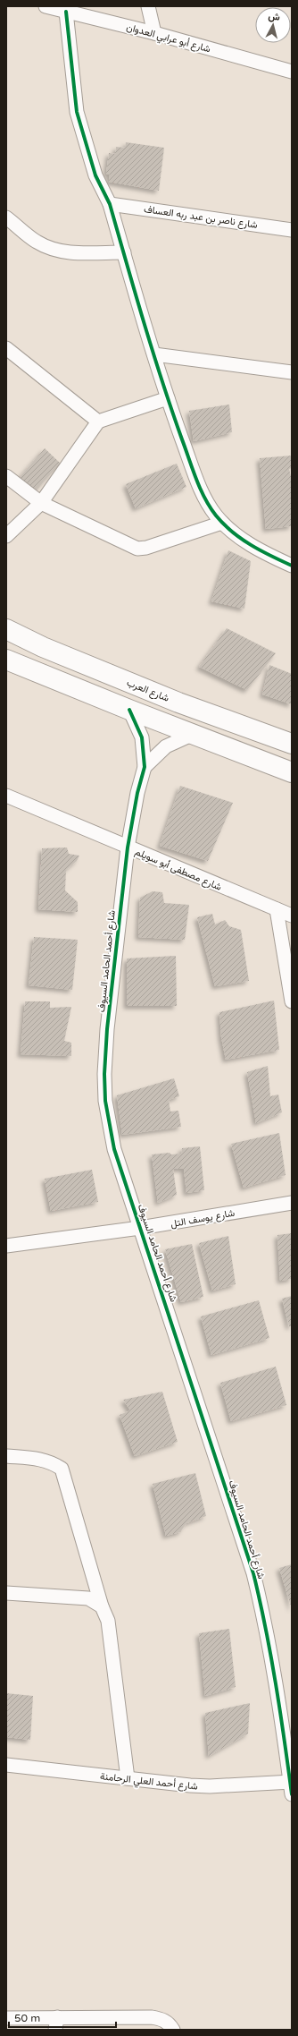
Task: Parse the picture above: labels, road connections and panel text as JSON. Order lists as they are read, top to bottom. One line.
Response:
{"streets":{"main road":["شارع العرب"],"street":["شارع أبو عرابي العدوان","شارع ناصر بن عبد ربه العساف","شارع مصطفى أبو سويلم","شارع أحمد الحامد السيوف","شارع يوسف التل","شارع أحمد العلي الرحامنة"]},"crossings":[["شارع مصطفى أبو سويلم","شارع أحمد الحامد السيوف"],["شارع أحمد الحامد السيوف","شارع يوسف التل"],["شارع أحمد الحامد السيوف","شارع أحمد العلي الرحامنة"]],"scale_bar":"50 m","north":"top"}
